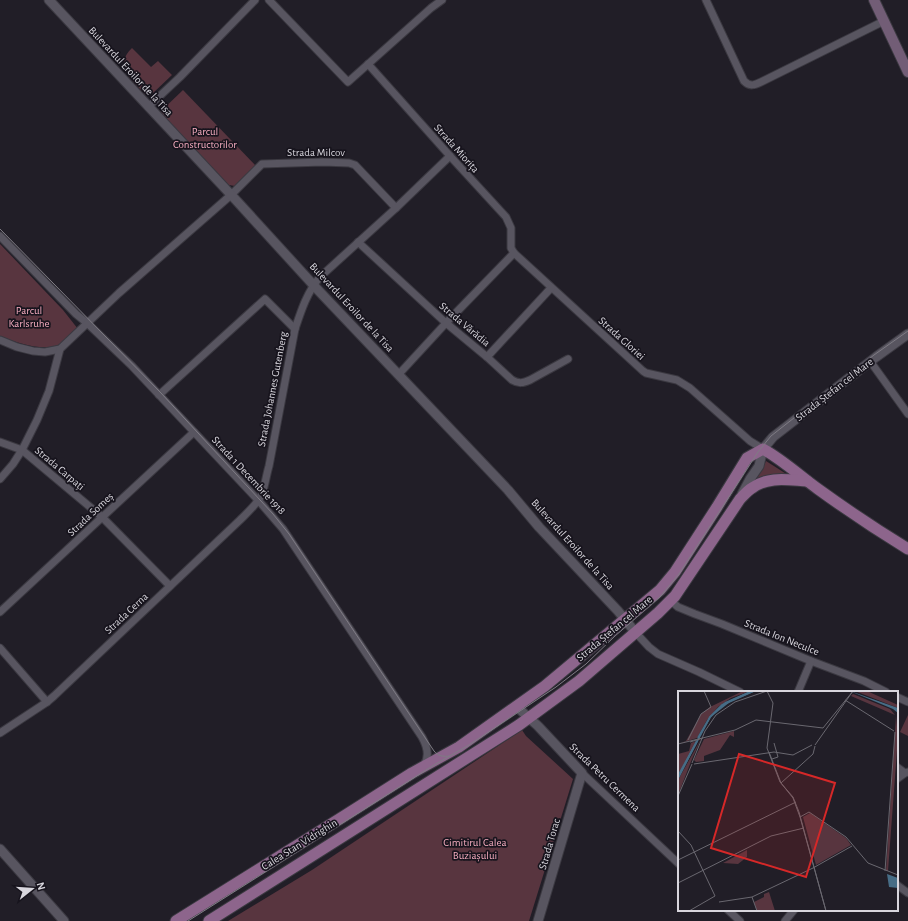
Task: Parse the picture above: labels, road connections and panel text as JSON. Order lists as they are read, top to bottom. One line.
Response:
{"streets":{"main road":["Strada Ștefan cel Mare","Calea Stan Vidrighin"],"street":["Bulevardul Eroilor de la Tisa","Strada Miorița","Strada Milcov","Strada Vărădia","Strada Gloriei","Strada Johannes Gutenberg","Strada Carpați","Strada 1 Decembrie 1918","Strada Someș","Strada Cerna","Strada Ion Neculce","Strada Petru Cermena","Strada Torac"]},"crossings":[["Bulevardul Eroilor de la Tisa","Strada Milcov"],["Bulevardul Eroilor de la Tisa","Strada Johannes Gutenberg"],["Bulevardul Eroilor de la Tisa","Strada Ștefan cel Mare"],["Strada Miorița","Strada Gloriei"],["Strada Miorița","Strada Johannes Gutenberg"],["Strada Milcov","Strada Johannes Gutenberg"],["Strada Milcov","Strada 1 Decembrie 1918"],["Strada Vărădia","Strada Johannes Gutenberg"],["Strada Gloriei","Strada Ștefan cel Mare"],["Strada Johannes Gutenberg","Strada 1 Decembrie 1918"],["Strada Johannes Gutenberg","Strada Cerna"],["Strada Ștefan cel Mare","Strada 1 Decembrie 1918"],["Strada Ștefan cel Mare","Strada Ion Neculce"],["Strada Ștefan cel Mare","Strada Petru Cermena"],["Strada Ștefan cel Mare","Calea Stan Vidrighin"],["Strada Carpați","Strada Someș"],["Strada Carpați","Strada Cerna"],["Strada 1 Decembrie 1918","Strada Someș"],["Strada 1 Decembrie 1918","Strada Cerna"],["Strada 1 Decembrie 1918","Calea Stan Vidrighin"],["Strada Petru Cermena","Strada Torac"]],"parks":["Parcul Constructorilor","Parcul Karlsruhe","Cimitirul Calea Buziașului"],"north":"right"}
